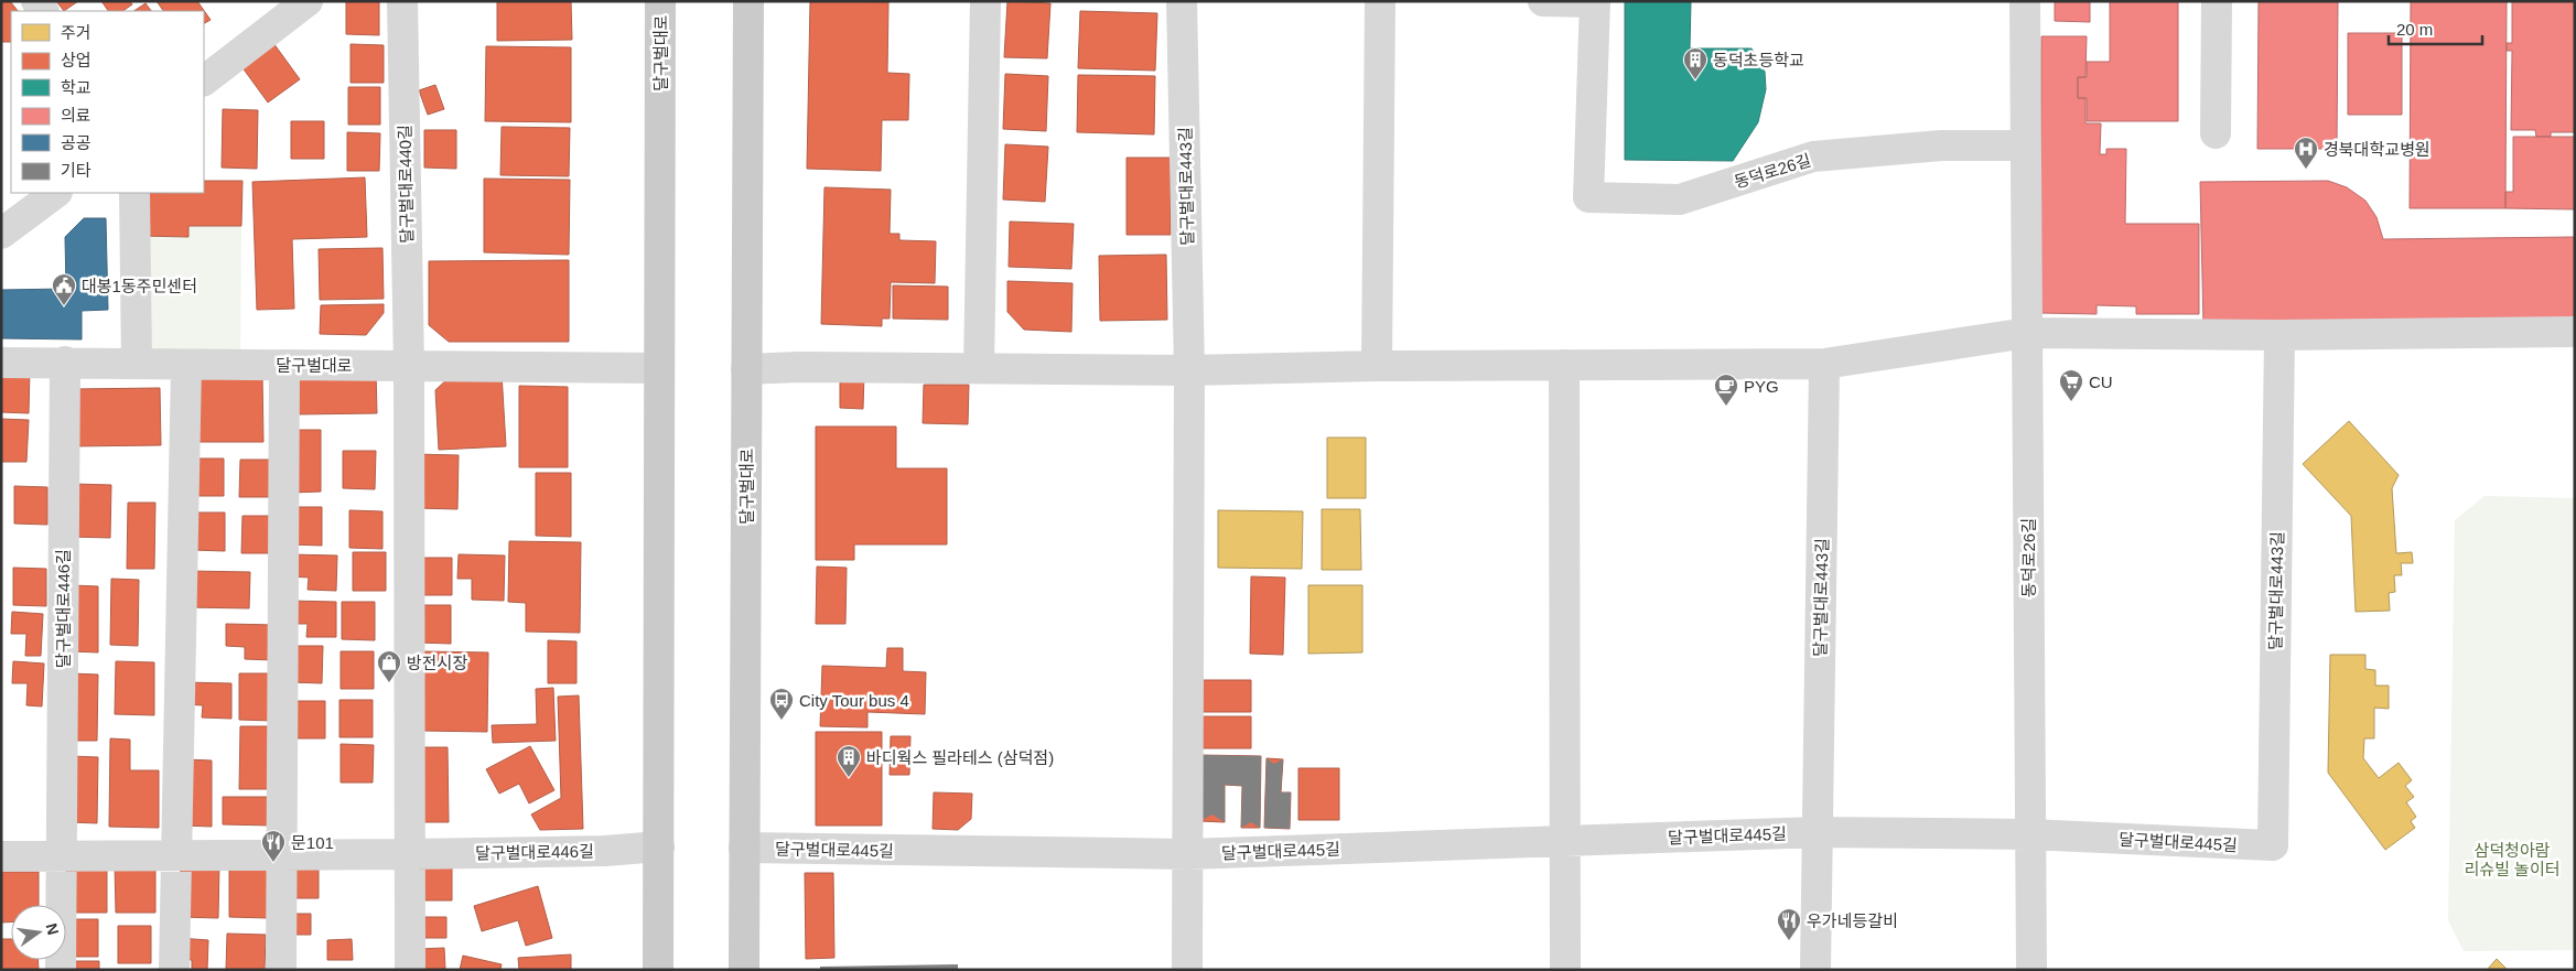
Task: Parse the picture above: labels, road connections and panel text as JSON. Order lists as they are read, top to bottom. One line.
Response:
{"streets":{"main road":["달구벌대로"],"street":["동덕로26길","달구벌대로440길","달구벌대로443길","달구벌대로446길","달구벌대로445길"]},"crossings":[["달구벌대로","달구벌대로440길"],["달구벌대로","달구벌대로446길"],["달구벌대로","달구벌대로445길"],["동덕로26길","달구벌대로445길"],["달구벌대로443길","달구벌대로445길"]],"parks":["삼덕청아람 리슈빌 놀이터"],"places":{"building":["동덕초등학교","바디웍스 필라테스 (삼덕점)"],"hospital":["경북대학교병원"],"public building":["대봉1동주민센터"],"supermarket":["CU"],"cafe":["PYG"],"shop":["방전시장"],"bus stop":["City Tour bus 4"],"restaurant":["문101","우가네등갈비"]},"legend":["주거","상업","학교","의료","공공","기타"],"scale_bar":"20 m","north":"right"}
